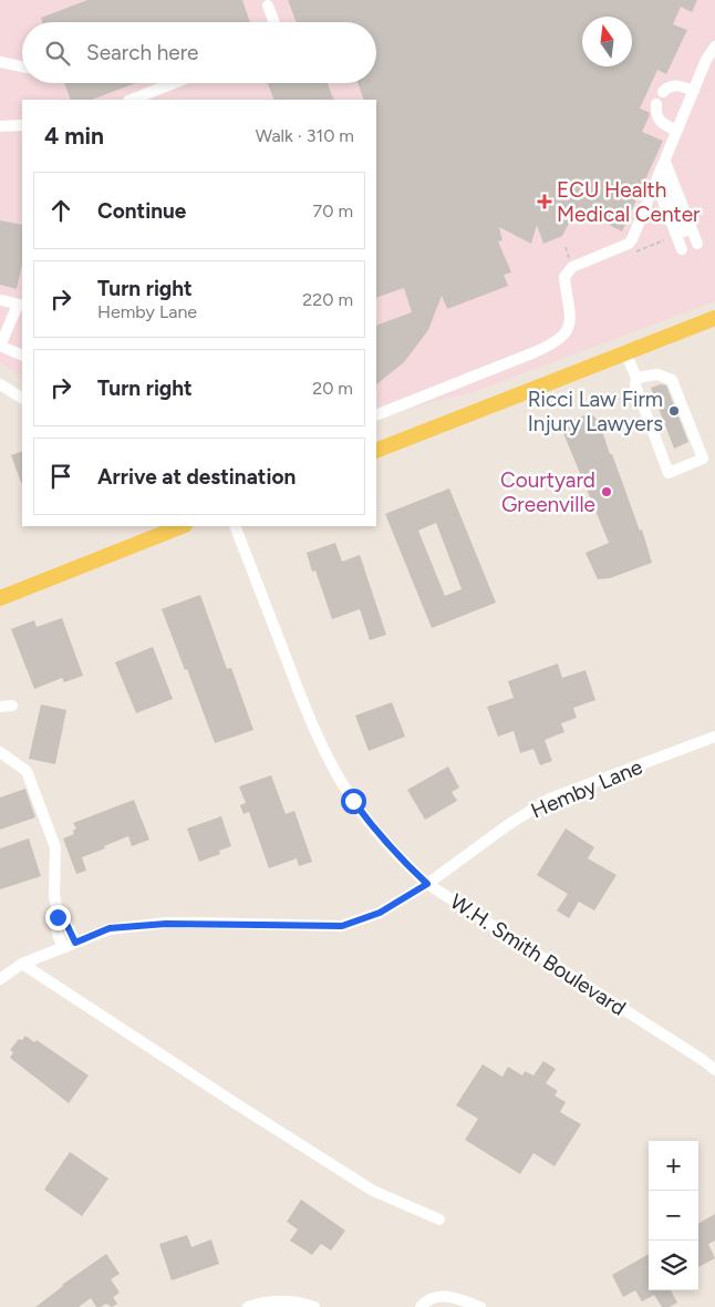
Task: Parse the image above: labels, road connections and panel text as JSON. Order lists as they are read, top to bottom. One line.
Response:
{"streets":{"street":["Hemby Lane","W.H. Smith Boulevard"]},"crossings":[["Hemby Lane","W.H. Smith Boulevard"]],"places":{"health":["ECU Health Medical Center"],"other":["Ricci Law Firm Injury Lawyers","Courtyard Greenville"]},"north":"top","page":{"search":"Search here","heading":["4 min","Walk · 310 m"],"list":[["Continue","70 m"],["Turn right","Hemby Lane","220 m"],["Turn right","20 m"],"Arrive at destination"],"map_buttons":["+","−"]}}
